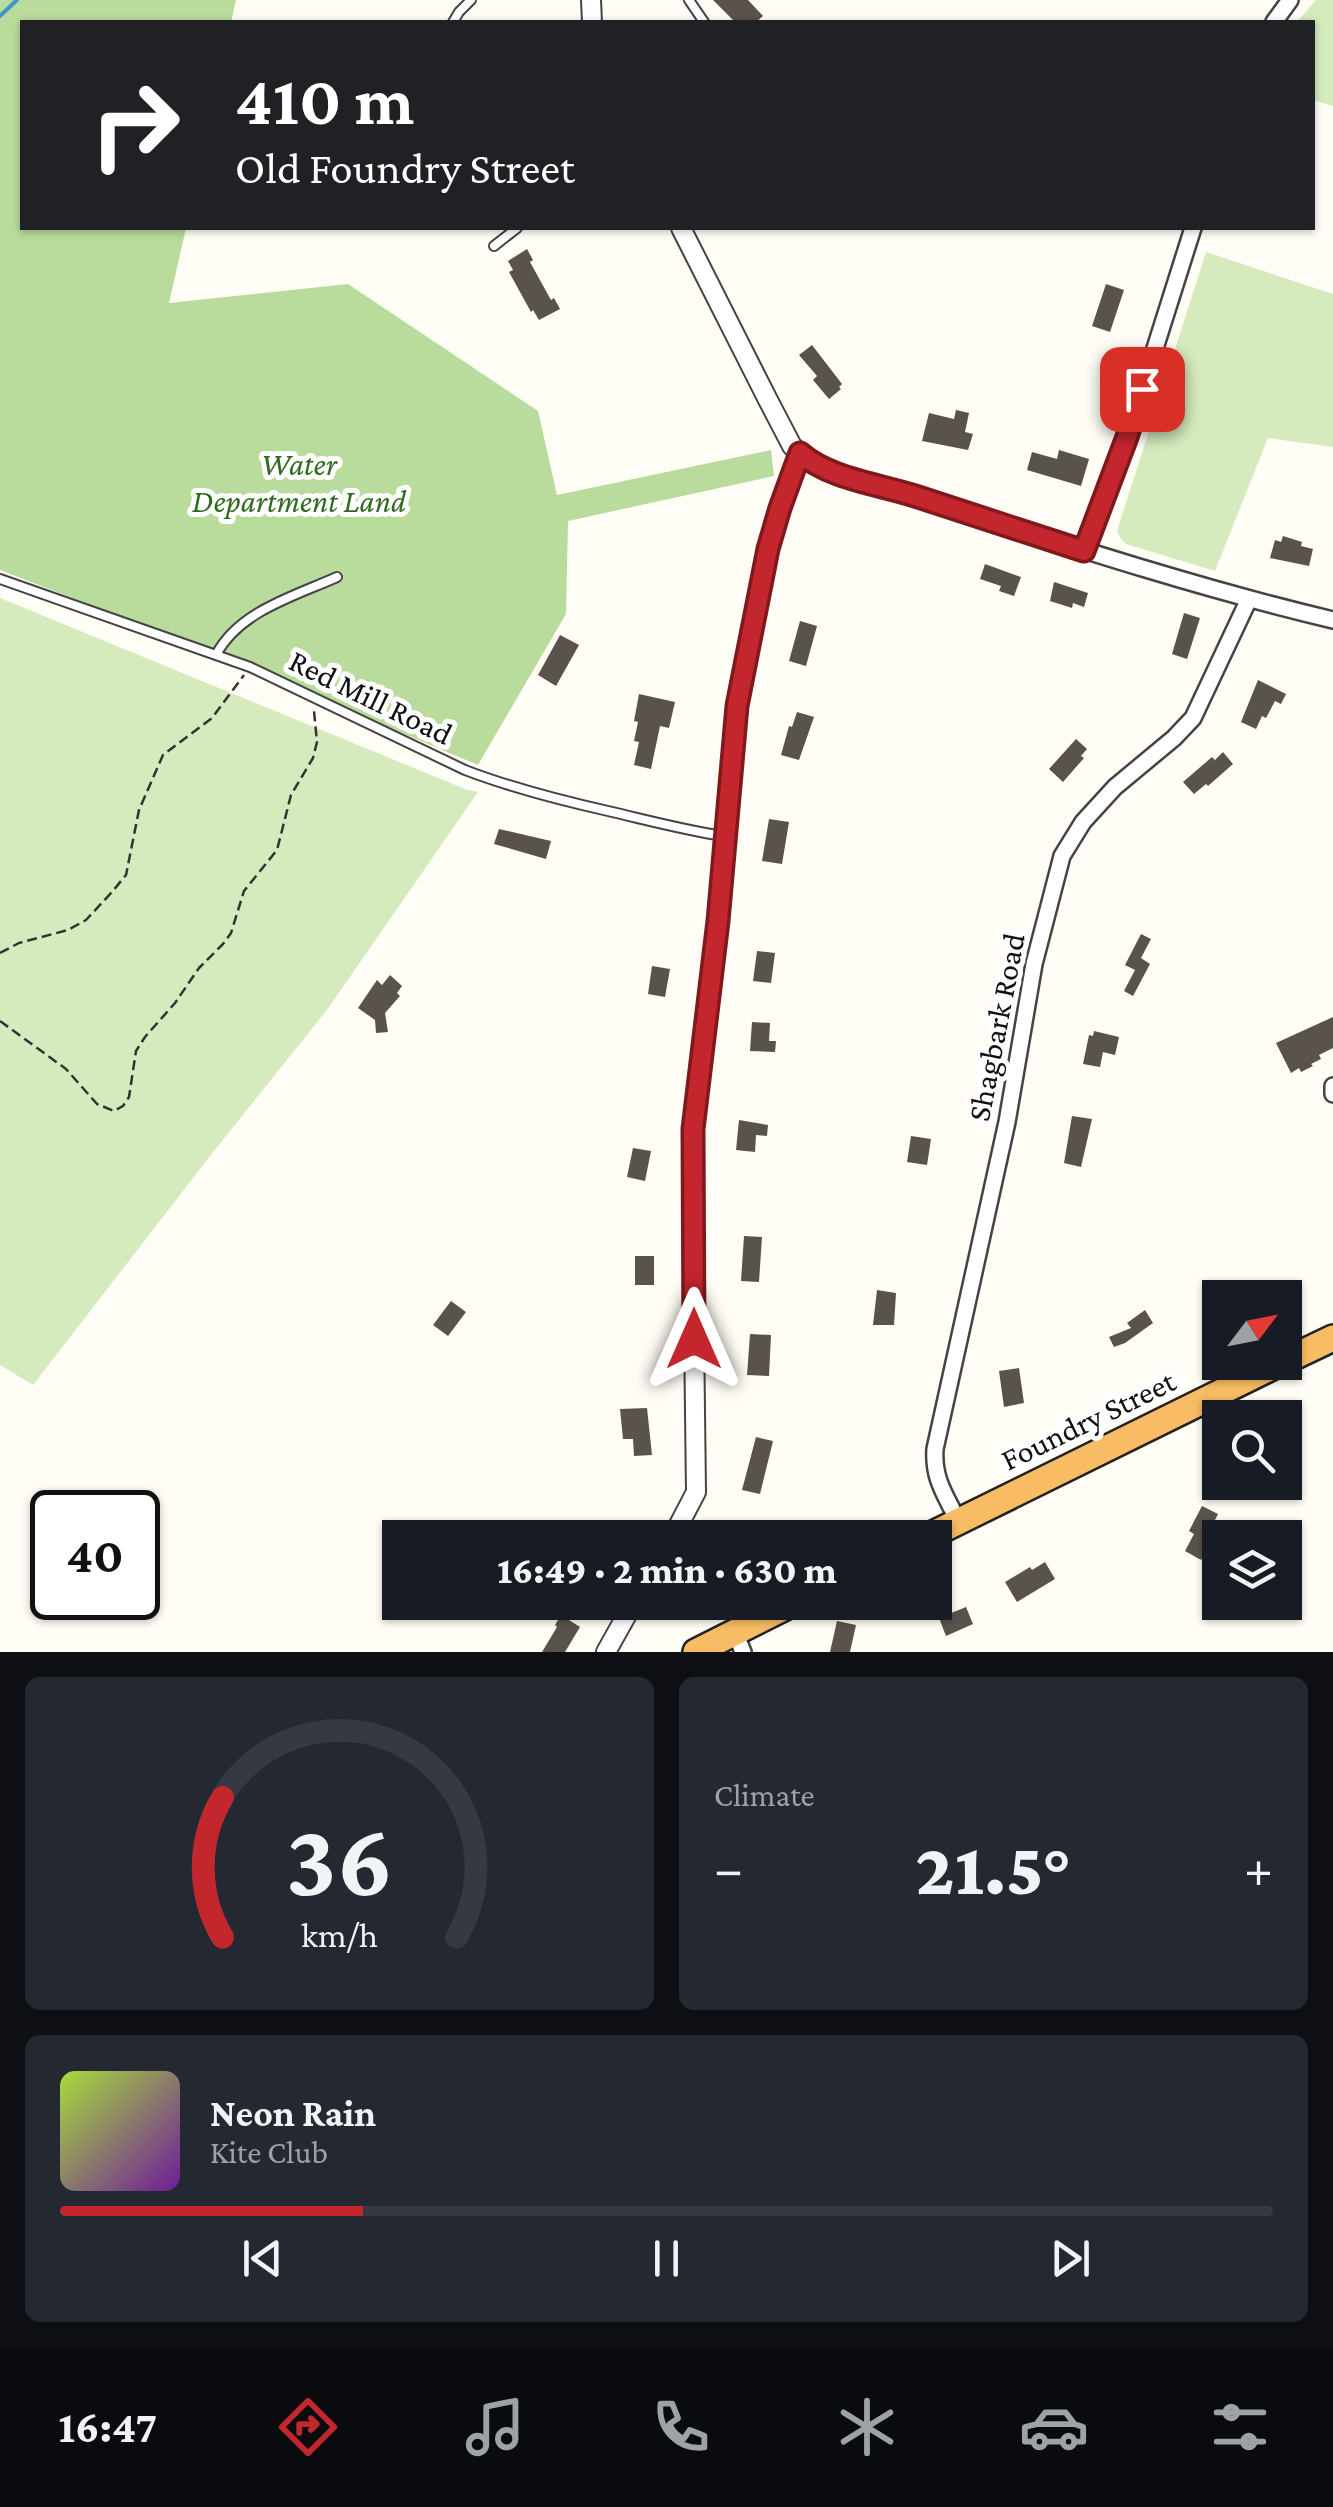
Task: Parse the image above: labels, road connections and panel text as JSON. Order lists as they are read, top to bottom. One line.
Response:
{"streets":{"highway":["Foundry Street"],"street":["Shagbark Road"],"lane":["Red Mill Road"]},"crossings":[["Shagbark Road","Foundry Street"]],"parks":["Water Department Land"],"north":"top right","page":{"turn":["410 m","Old Foundry Street"],"limit":"40","trip":"16:49 · 2 min · 630 m","tile":"Climate","heat":["−","21.5°","+"],"song":["Neon Rain","Kite Club"],"tabs":"16:47","gauge":["36","km/h"]}}
